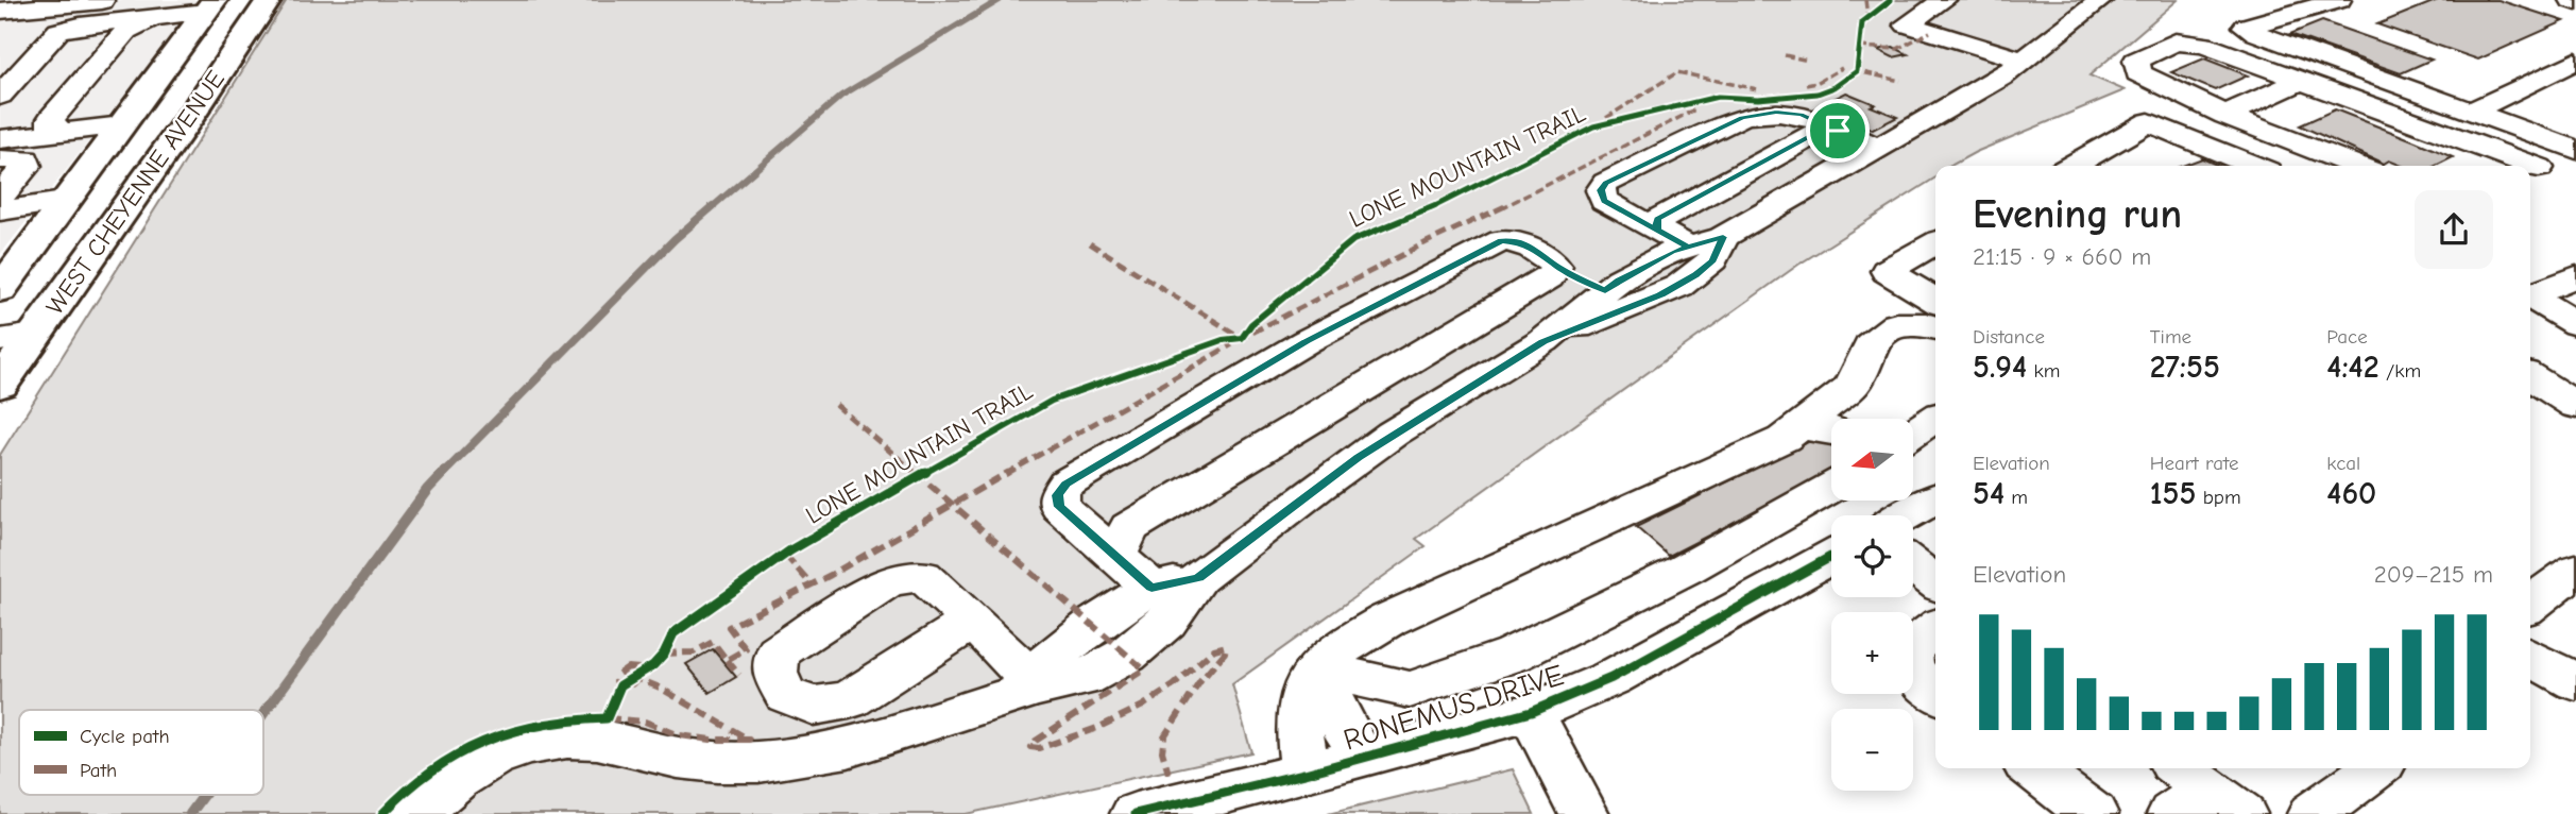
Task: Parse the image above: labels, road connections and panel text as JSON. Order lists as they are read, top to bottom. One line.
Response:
{"streets":{"main road":["WEST CHEYENNE AVENUE"],"street":["RONEMUS DRIVE"],"cycle path":["LONE MOUNTAIN TRAIL"]},"legend":["Cycle path","Path"],"north":"left","page":{"heading":["Evening run","21:15 · 9 × 660 m"],"stats":[["Distance","5.94 km"],["Time","27:55"],["Pace","4:42 /km"],["Elevation","54 m"],["Heart rate","155 bpm"],["kcal","460"]],"map_buttons":["+","−"],"chart":["Elevation","209–215 m"]}}
